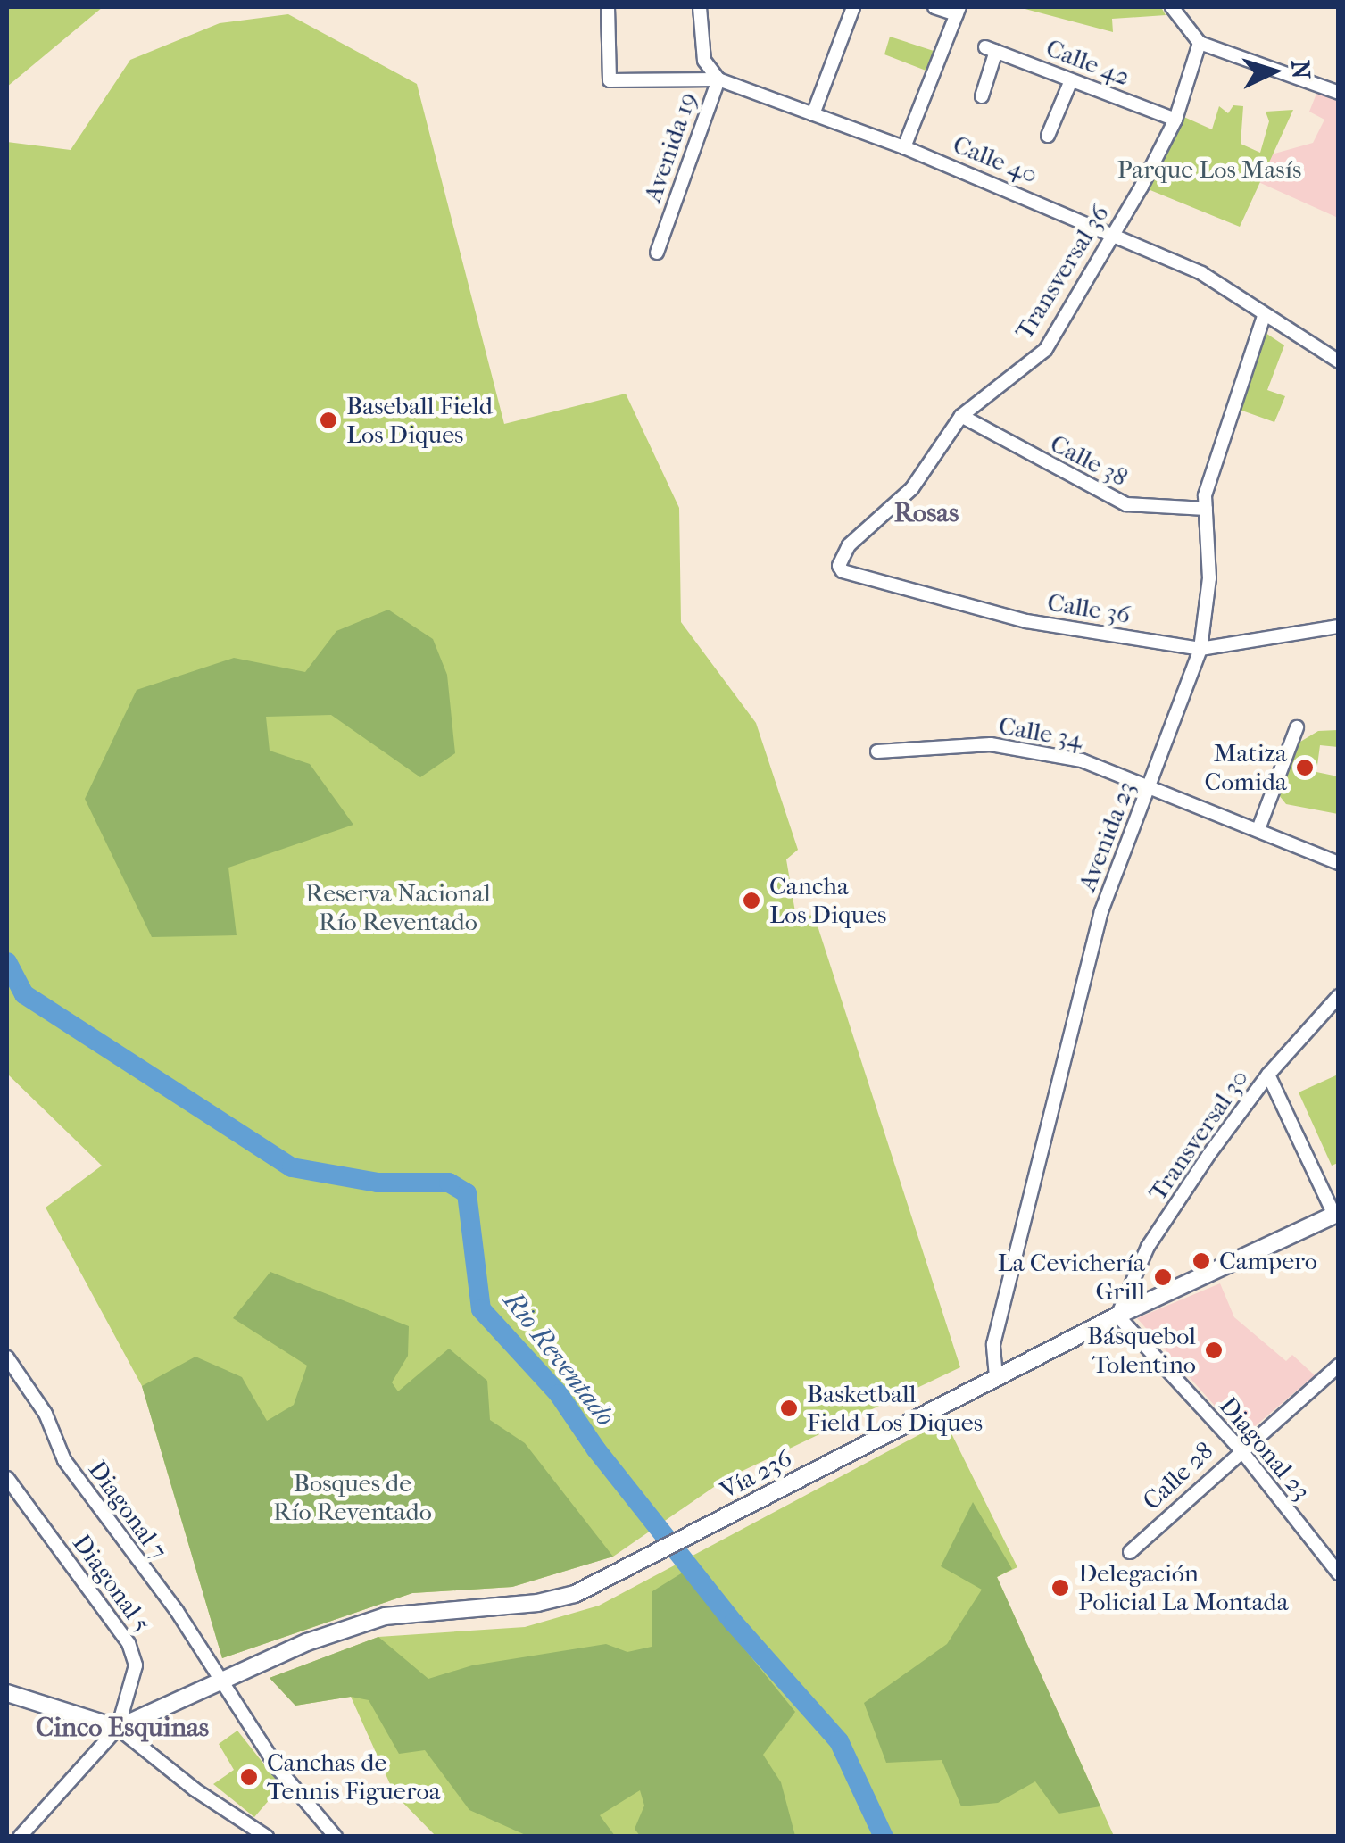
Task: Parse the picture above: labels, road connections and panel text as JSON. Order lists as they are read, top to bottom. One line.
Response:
{"streets":{"main road":["Vía 236"],"street":["Calle 42","Avenida 19","Calle 40","Transversal 36","Calle 38","Calle 36","Calle 34","Avenida 23","Transversal 30","Diagonal 23","Calle 28","Diagonal 7","Diagonal 5"]},"crossings":[["Calle 42","Transversal 36"],["Avenida 19","Calle 40"],["Calle 40","Transversal 36"],["Calle 40","Avenida 23"],["Transversal 36","Calle 38"],["Transversal 36","Calle 36"],["Calle 38","Avenida 23"],["Calle 36","Avenida 23"],["Calle 34","Avenida 23"],["Avenida 23","Vía 236"],["Transversal 30","Diagonal 23"],["Transversal 30","Vía 236"],["Diagonal 23","Vía 236"],["Diagonal 23","Calle 28"],["Vía 236","Diagonal 7"],["Vía 236","Diagonal 5"]],"districts":["Rosas","Cinco Esquinas"],"water":["Rio Reventado"],"parks":["Parque Los Masís","Reserva Nacional Río Reventado","Bosques de Río Reventado"],"places":["Baseball Field Los Diques","Matiza Comida","Cancha Los Diques","Campero","La Cevichería Grill","Básquebol Tolentino","Basketball Field Los Diques","Delegación Policial La Montada","Canchas de Tennis Figueroa"],"north":"right"}
